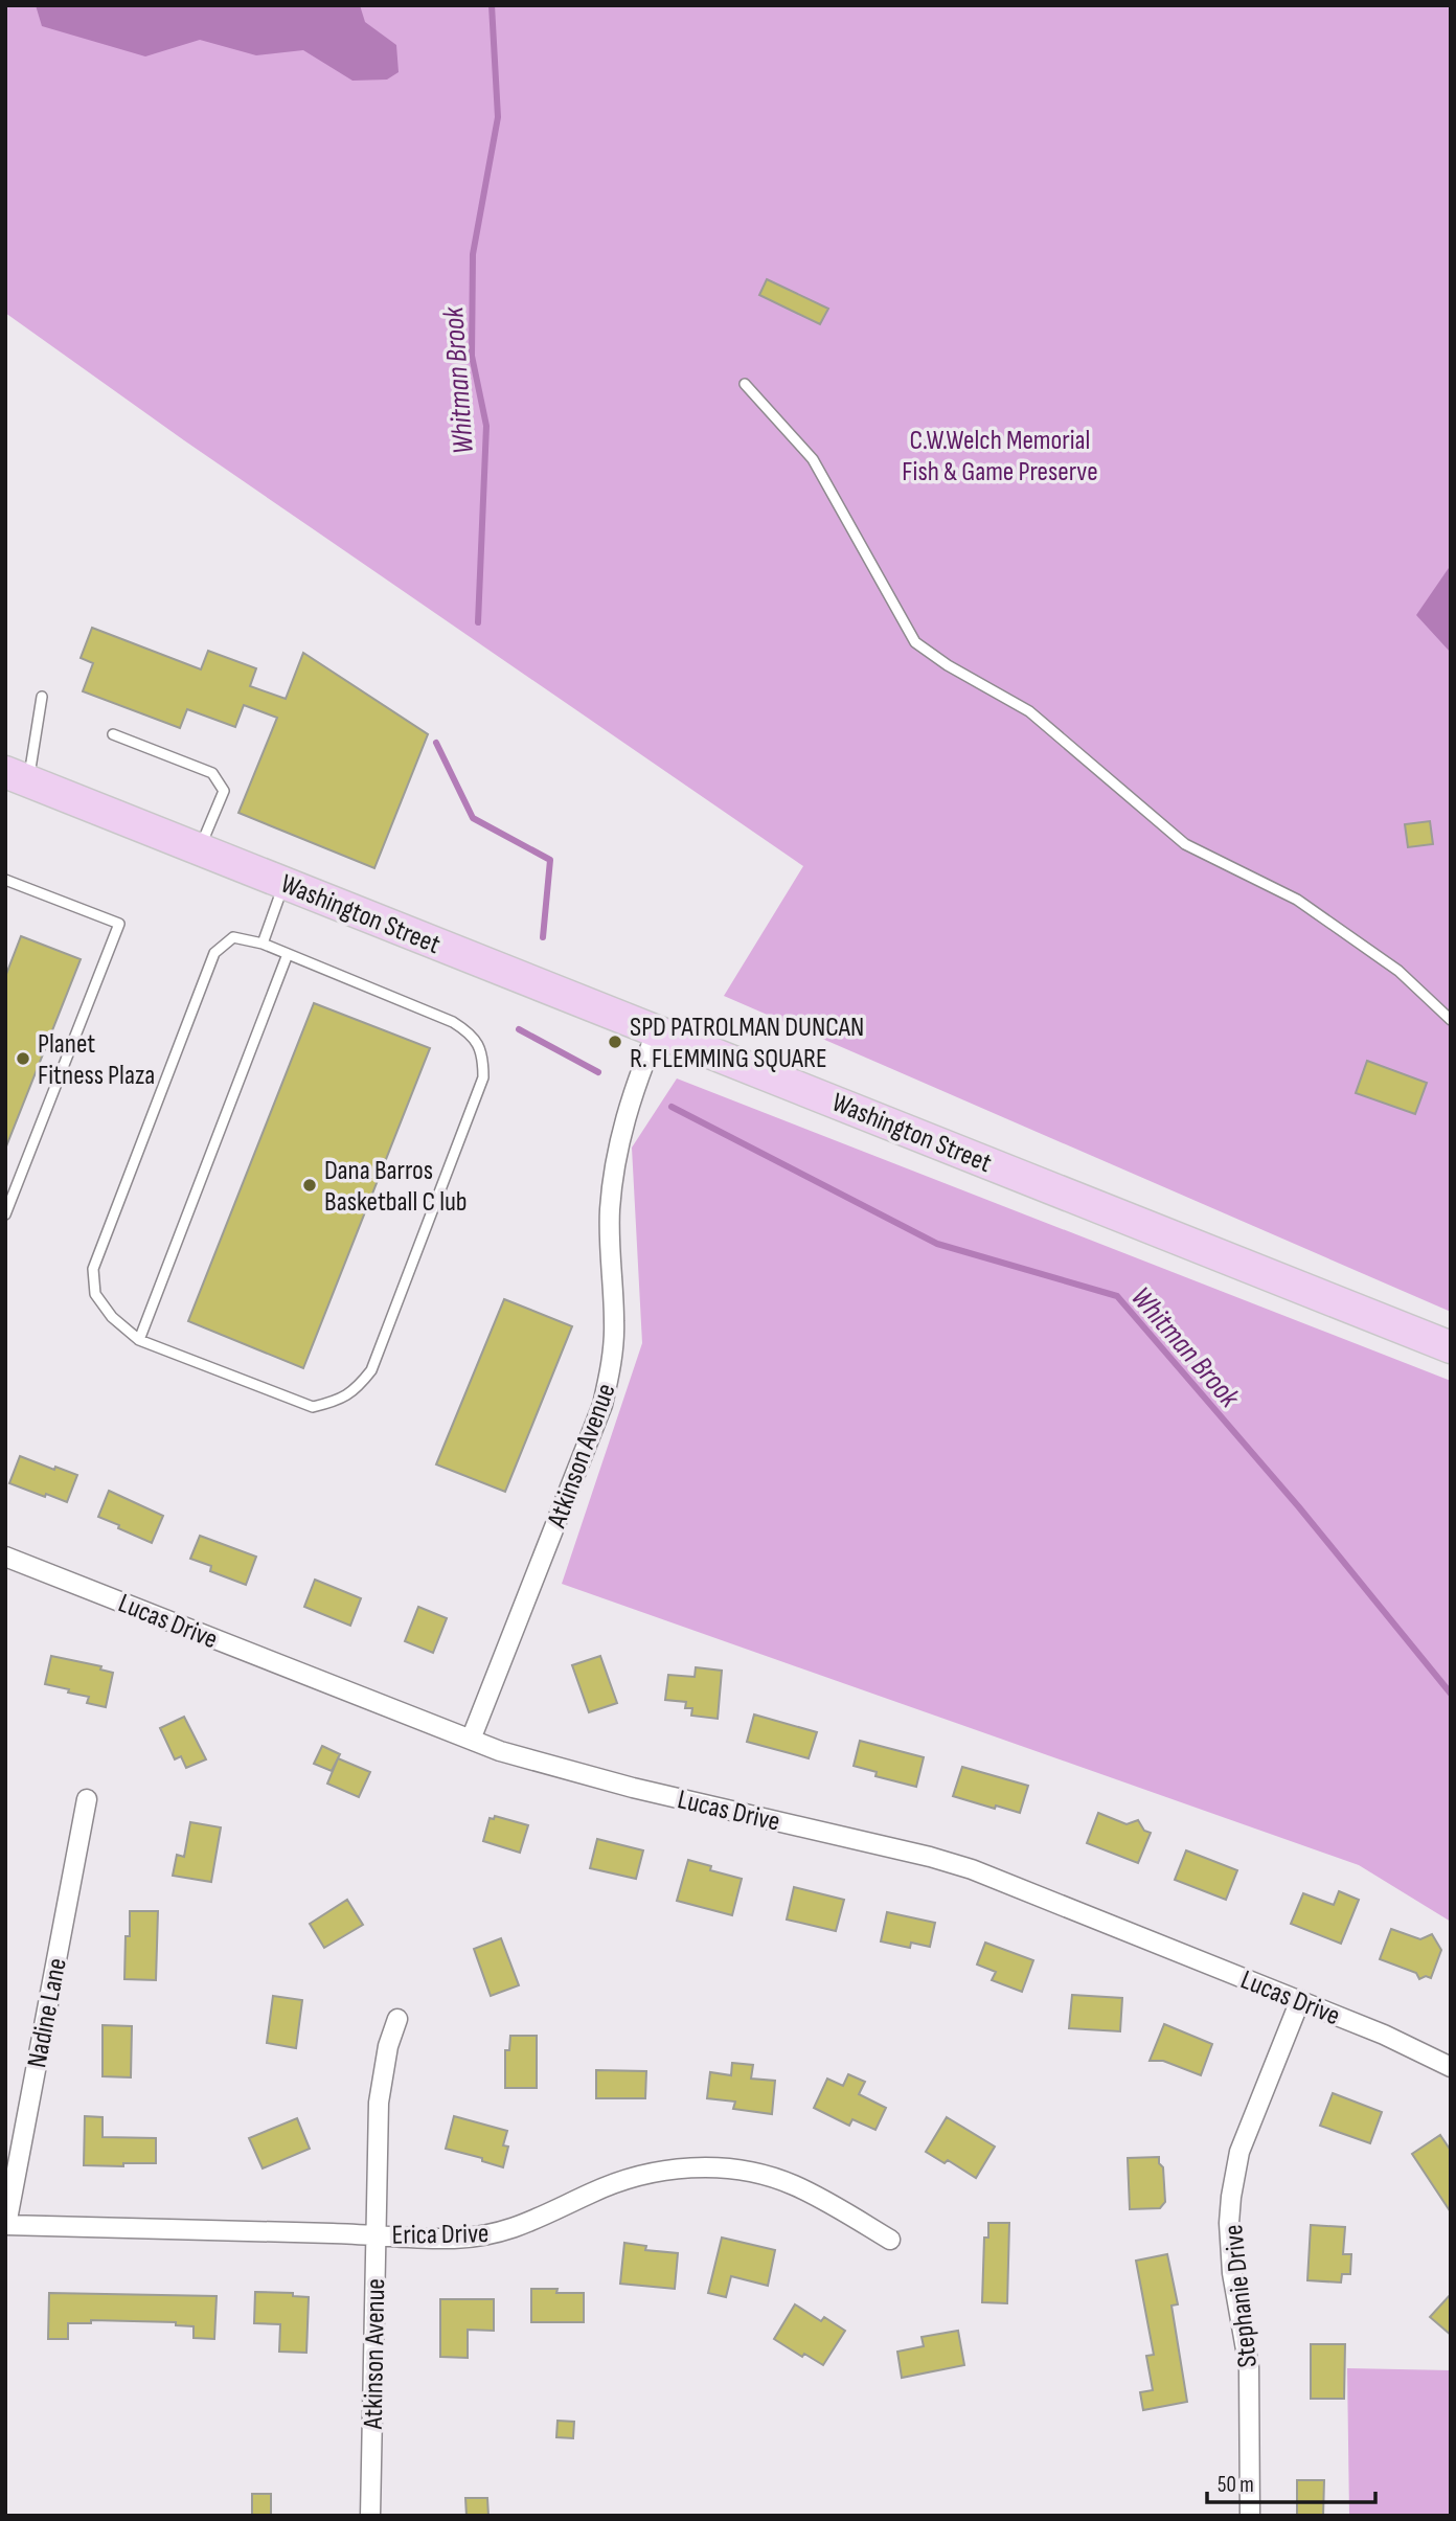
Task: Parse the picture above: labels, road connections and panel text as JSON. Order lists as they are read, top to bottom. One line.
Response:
{"streets":{"main road":["Washington Street"],"street":["Atkinson Avenue","Lucas Drive","Nadine Lane","Erica Drive","Stephanie Drive"]},"crossings":[["Washington Street","Atkinson Avenue"],["Atkinson Avenue","Lucas Drive"],["Atkinson Avenue","Erica Drive"],["Lucas Drive","Stephanie Drive"],["Nadine Lane","Erica Drive"]],"water":["Whitman Brook"],"parks":["C.W.Welch Memorial Fish & Game Preserve"],"places":["SPD PATROLMAN DUNCAN R. FLEMMING SQUARE","Planet Fitness Plaza","Dana Barros Basketball C lub"],"scale_bar":"50 m"}
